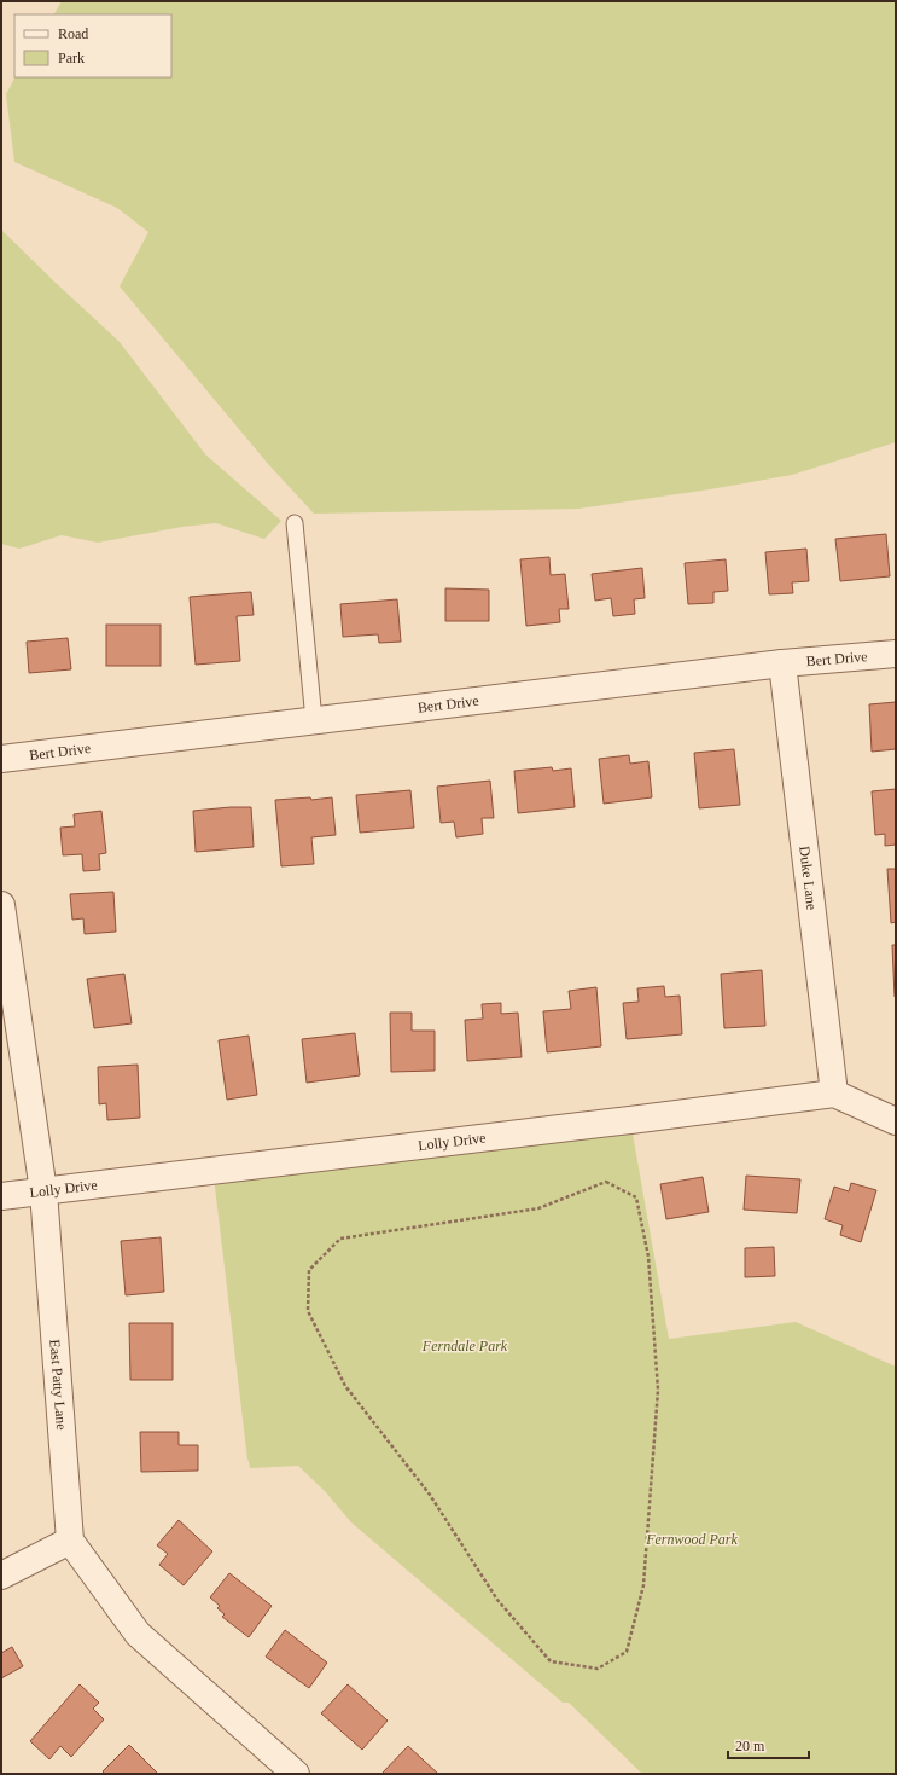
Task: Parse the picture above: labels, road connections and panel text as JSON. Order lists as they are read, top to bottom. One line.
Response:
{"streets":{"street":["Bert Drive","Duke Lane","Lolly Drive","East Patty Lane"]},"crossings":[["Bert Drive","Duke Lane"],["Duke Lane","Lolly Drive"],["Lolly Drive","East Patty Lane"]],"parks":["Ferndale Park","Fernwood Park"],"legend":["Road","Park"],"scale_bar":"20 m"}
